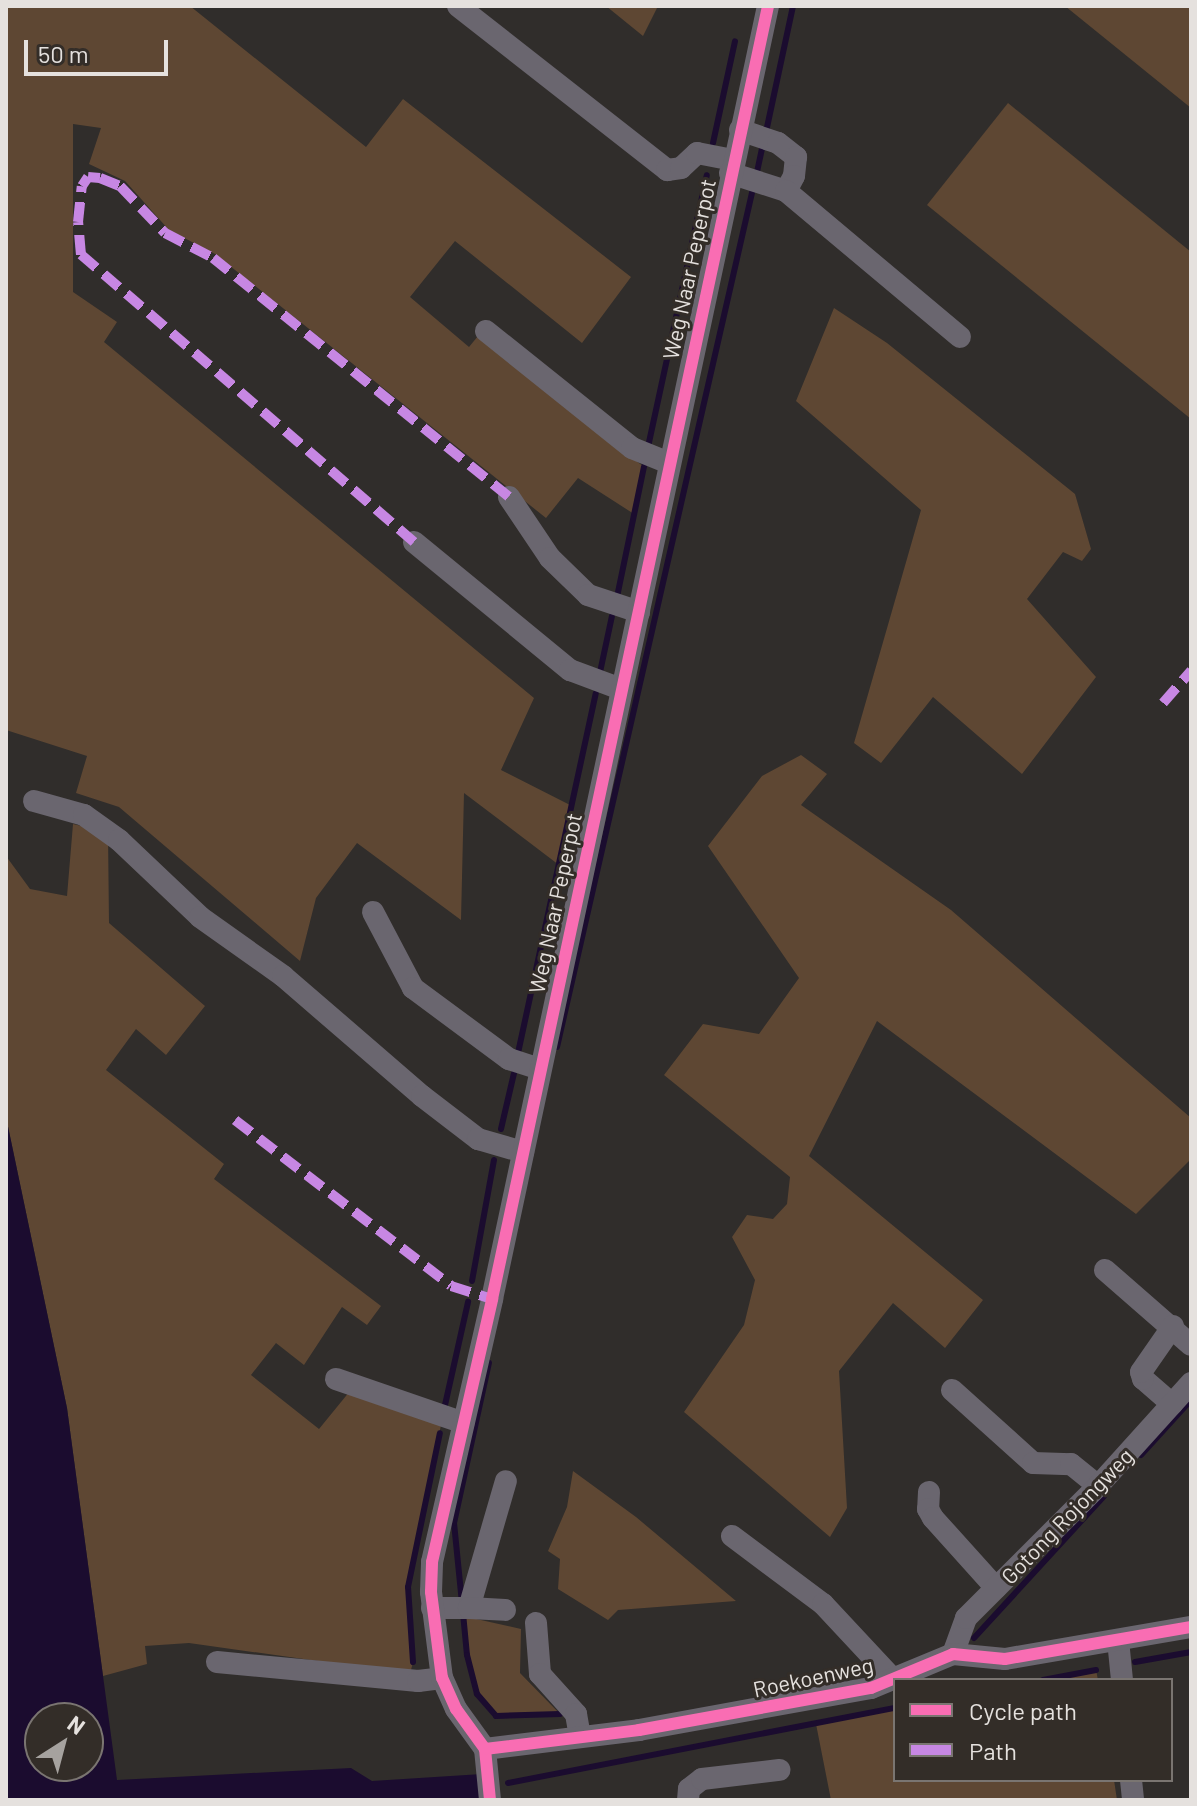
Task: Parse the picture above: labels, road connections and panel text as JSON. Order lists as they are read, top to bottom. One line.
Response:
{"streets":{"street":["Weg Naar Peperpot","Gotong Rojongweg","Roekoenweg"]},"crossings":[["Weg Naar Peperpot","Roekoenweg"],["Gotong Rojongweg","Roekoenweg"]],"legend":["Cycle path","Path"],"scale_bar":"50 m","north":"top right"}
